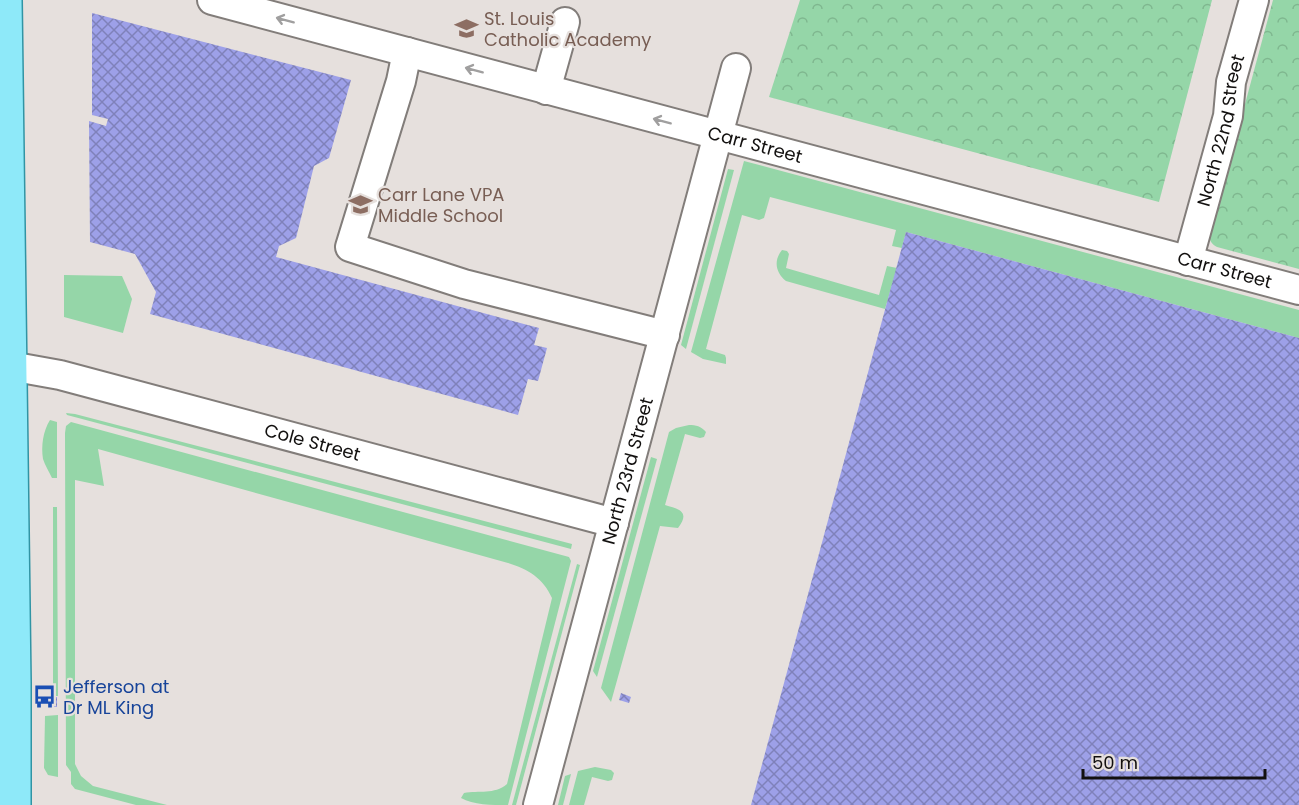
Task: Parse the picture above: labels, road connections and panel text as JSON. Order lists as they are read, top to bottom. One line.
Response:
{"streets":{"street":["North 22nd Street","Carr Street","Cole Street","North 23rd Street"]},"crossings":[["North 22nd Street","Carr Street"],["Carr Street","North 23rd Street"],["Cole Street","North 23rd Street"]],"one_way":["Carr Street"],"places":{"school or university":["St. Louis Catholic Academy","Carr Lane VPA Middle School"],"bus stop":["Jefferson at Dr ML King"]},"scale_bar":"50 m"}
